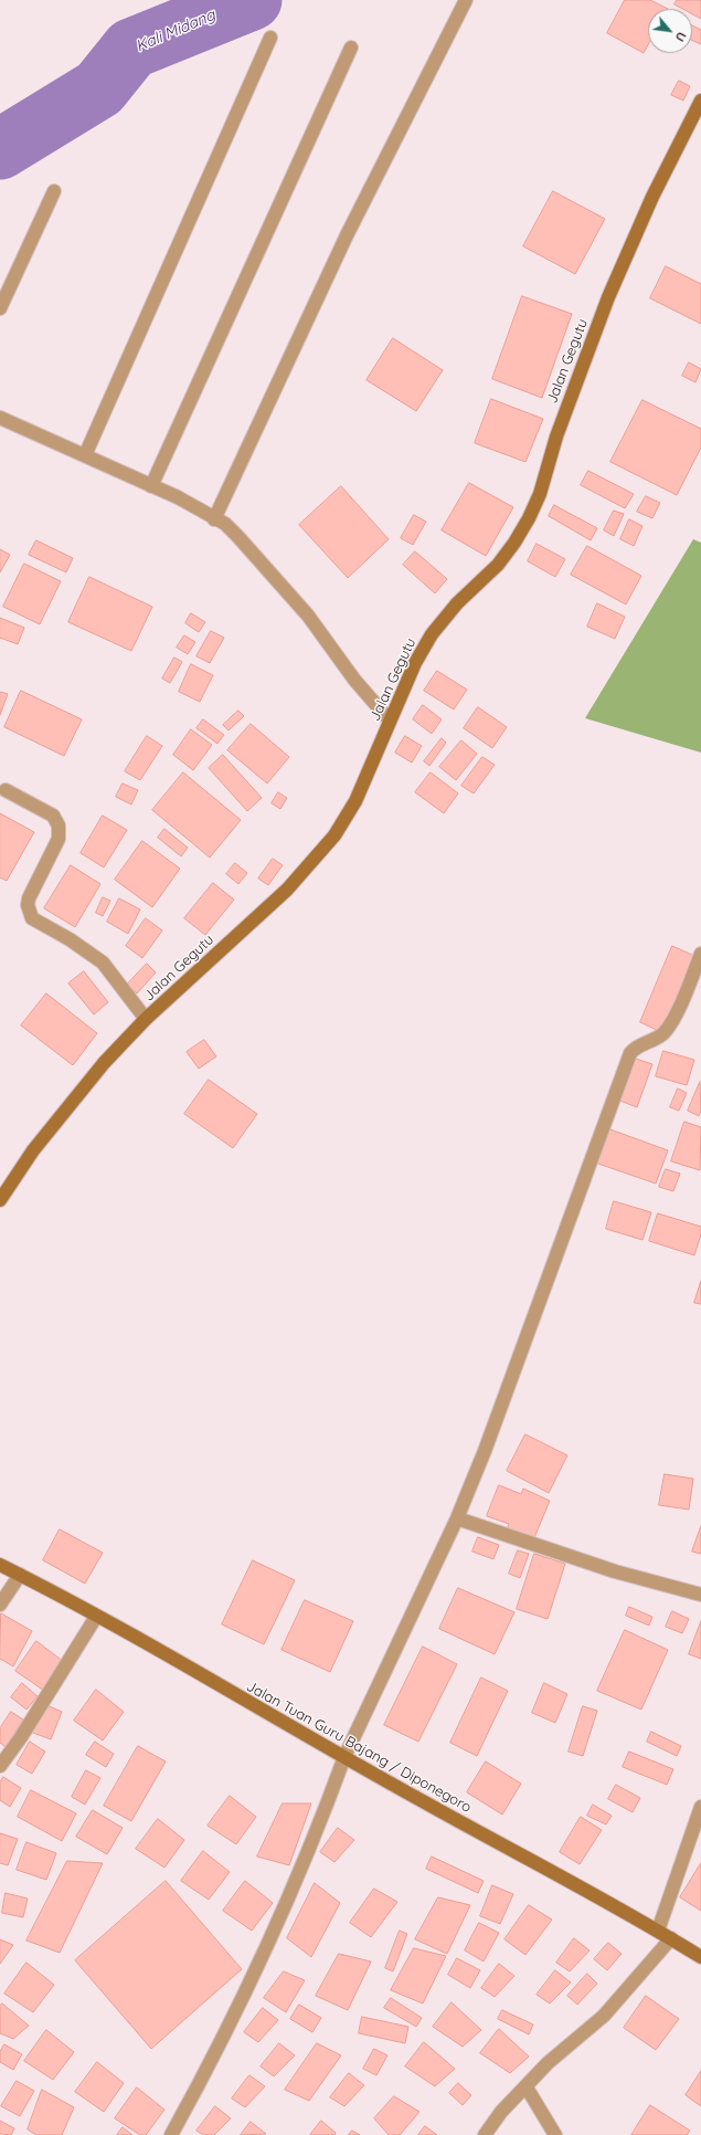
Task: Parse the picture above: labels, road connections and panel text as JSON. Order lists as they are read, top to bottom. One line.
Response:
{"streets":{"street":["Jalan Gegutu","Jalan Tuan Guru Bajang / Diponegoro"]},"water":["Kali Midang"],"north":"bottom right"}
